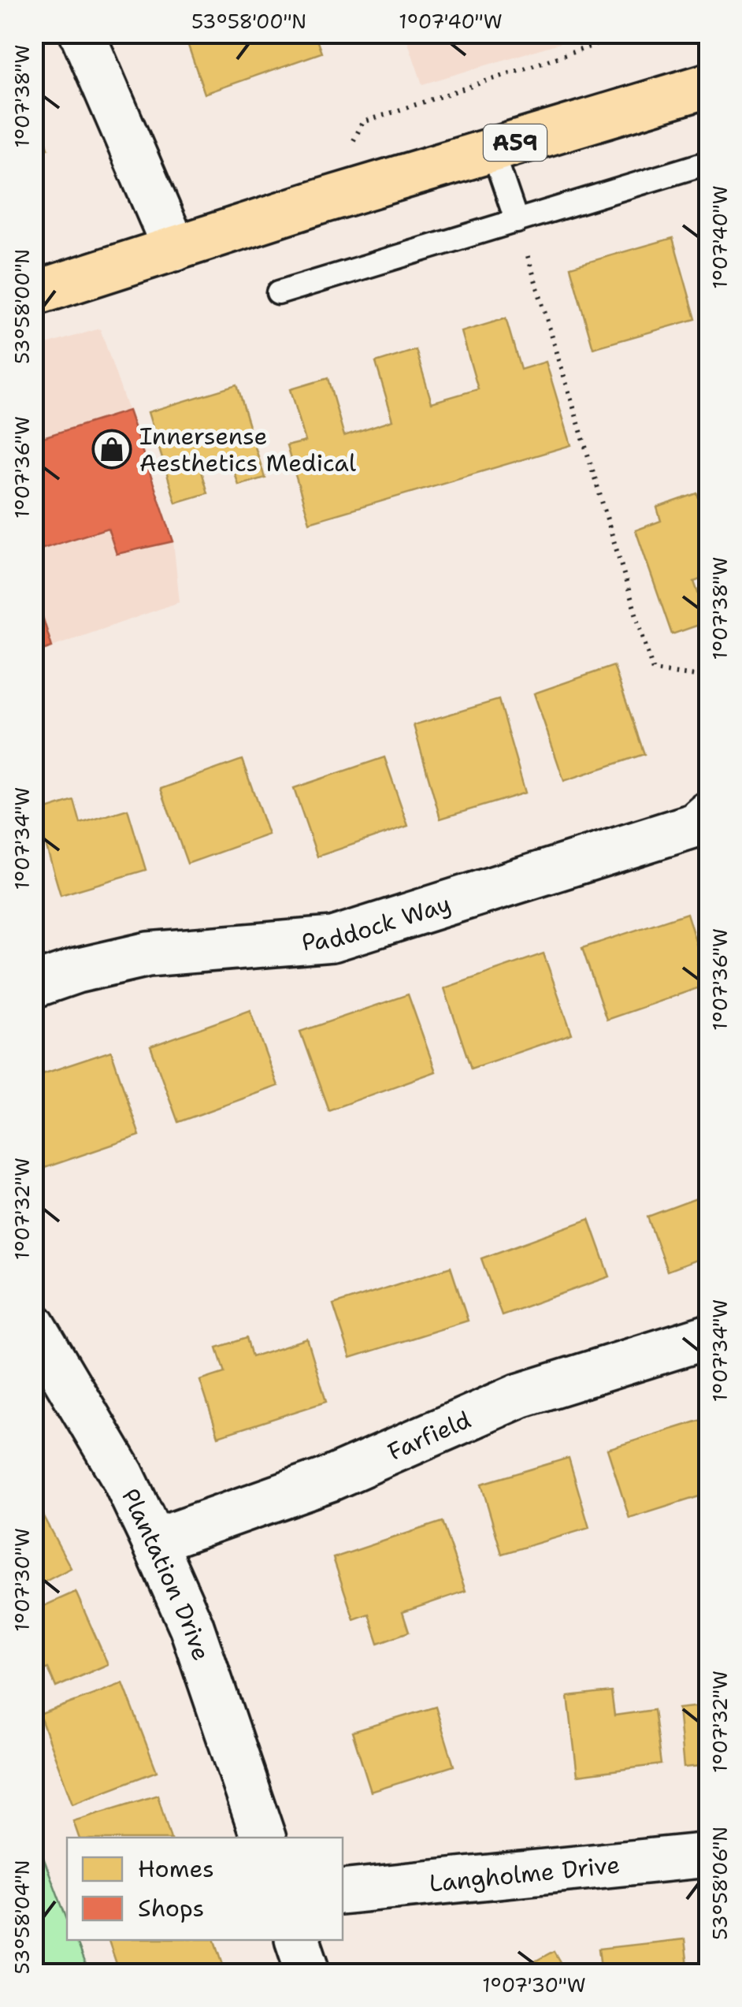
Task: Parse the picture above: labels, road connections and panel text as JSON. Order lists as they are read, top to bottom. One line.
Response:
{"streets":{"main road":["A59"],"street":["Paddock Way","Farfield","Plantation Drive","Langholme Drive"]},"crossings":[["Farfield","Plantation Drive"]],"places":{"shop":["Innersense Aesthetics Medical"]},"legend":["Homes","Shops"],"coordinates":["53°58'00\"N","1°07'40\"W","1°07'38\"W","1°07'36\"W","1°07'34\"W","1°07'32\"W","1°07'30\"W","53°58'06\"N","53°58'04\"N"]}
